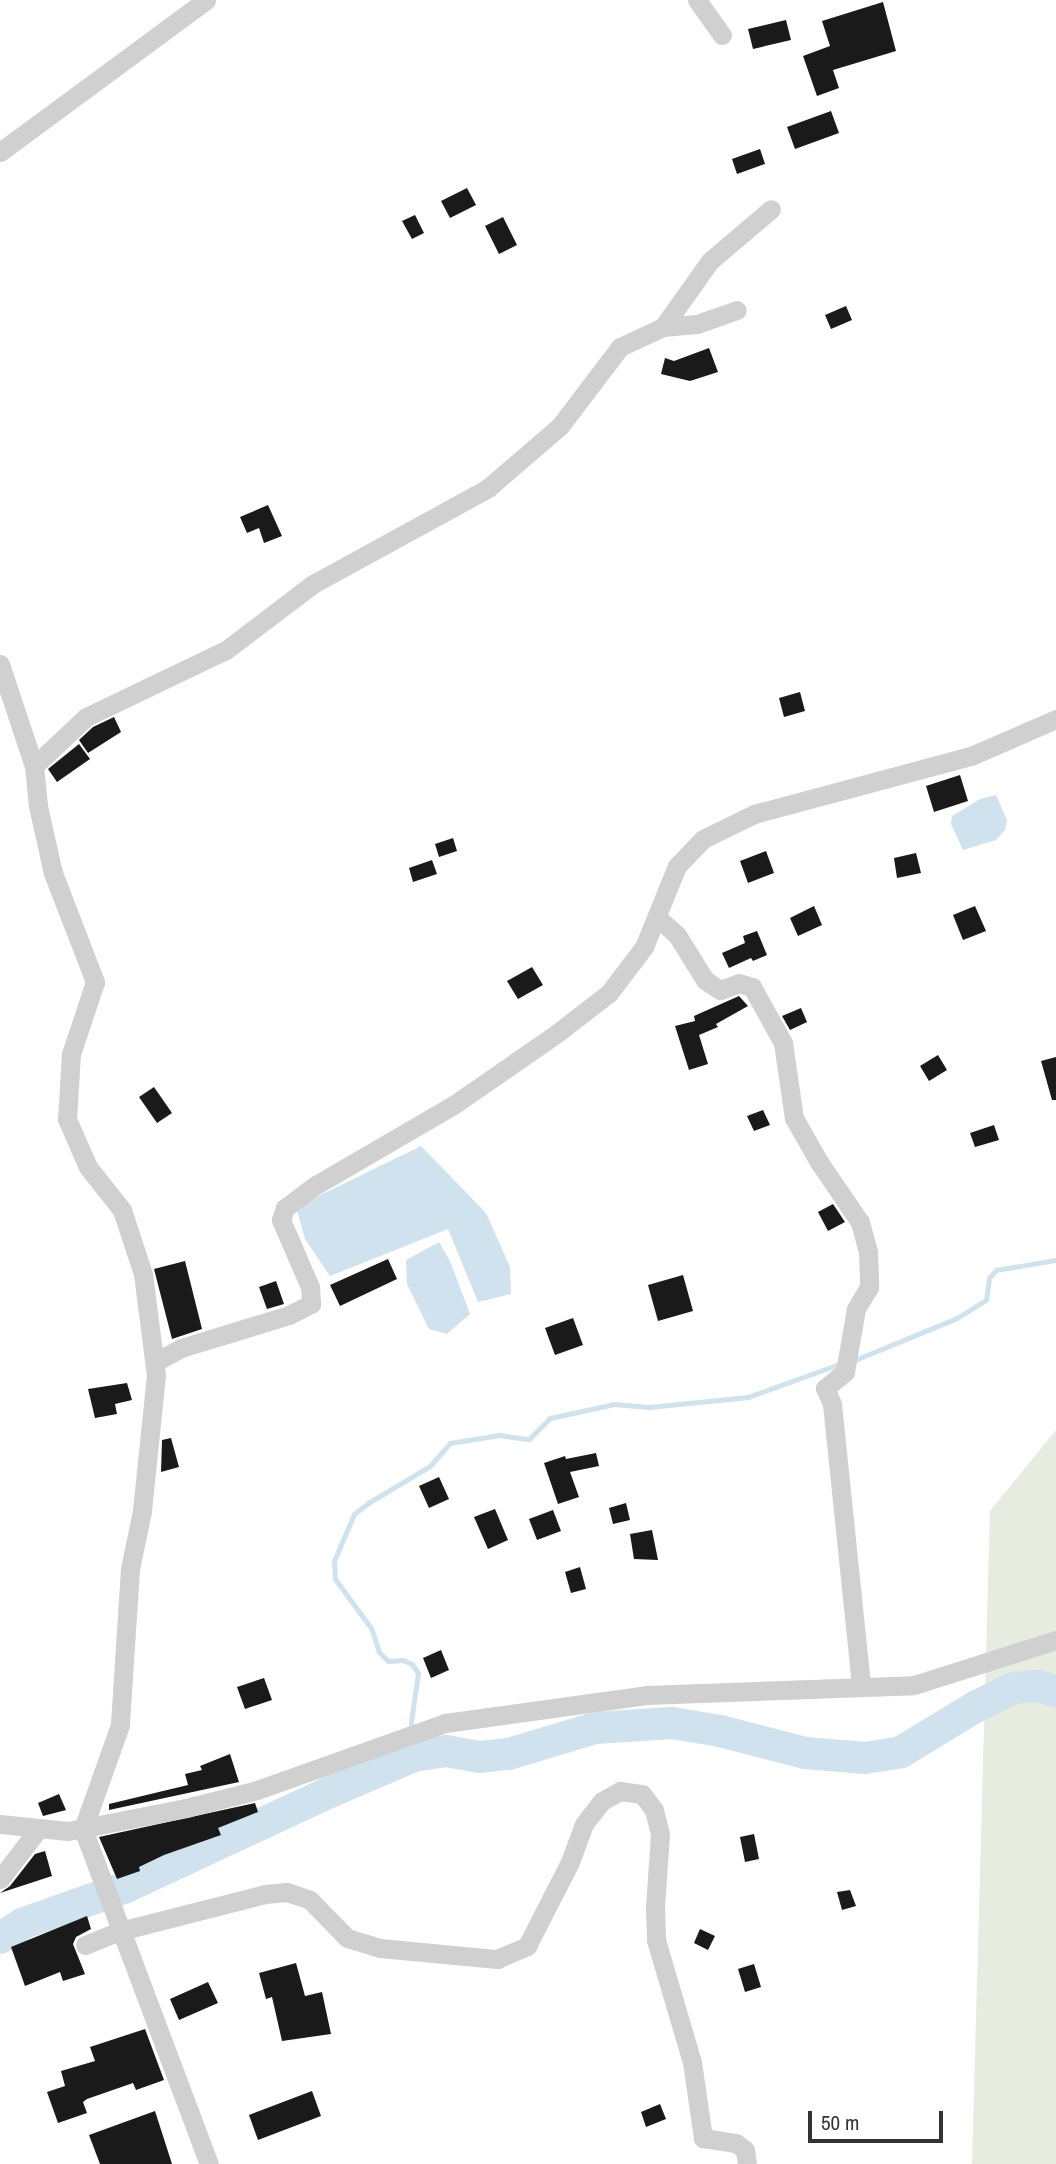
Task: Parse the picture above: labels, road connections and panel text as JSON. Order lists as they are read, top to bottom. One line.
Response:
{"scale_bar":"50 m"}
